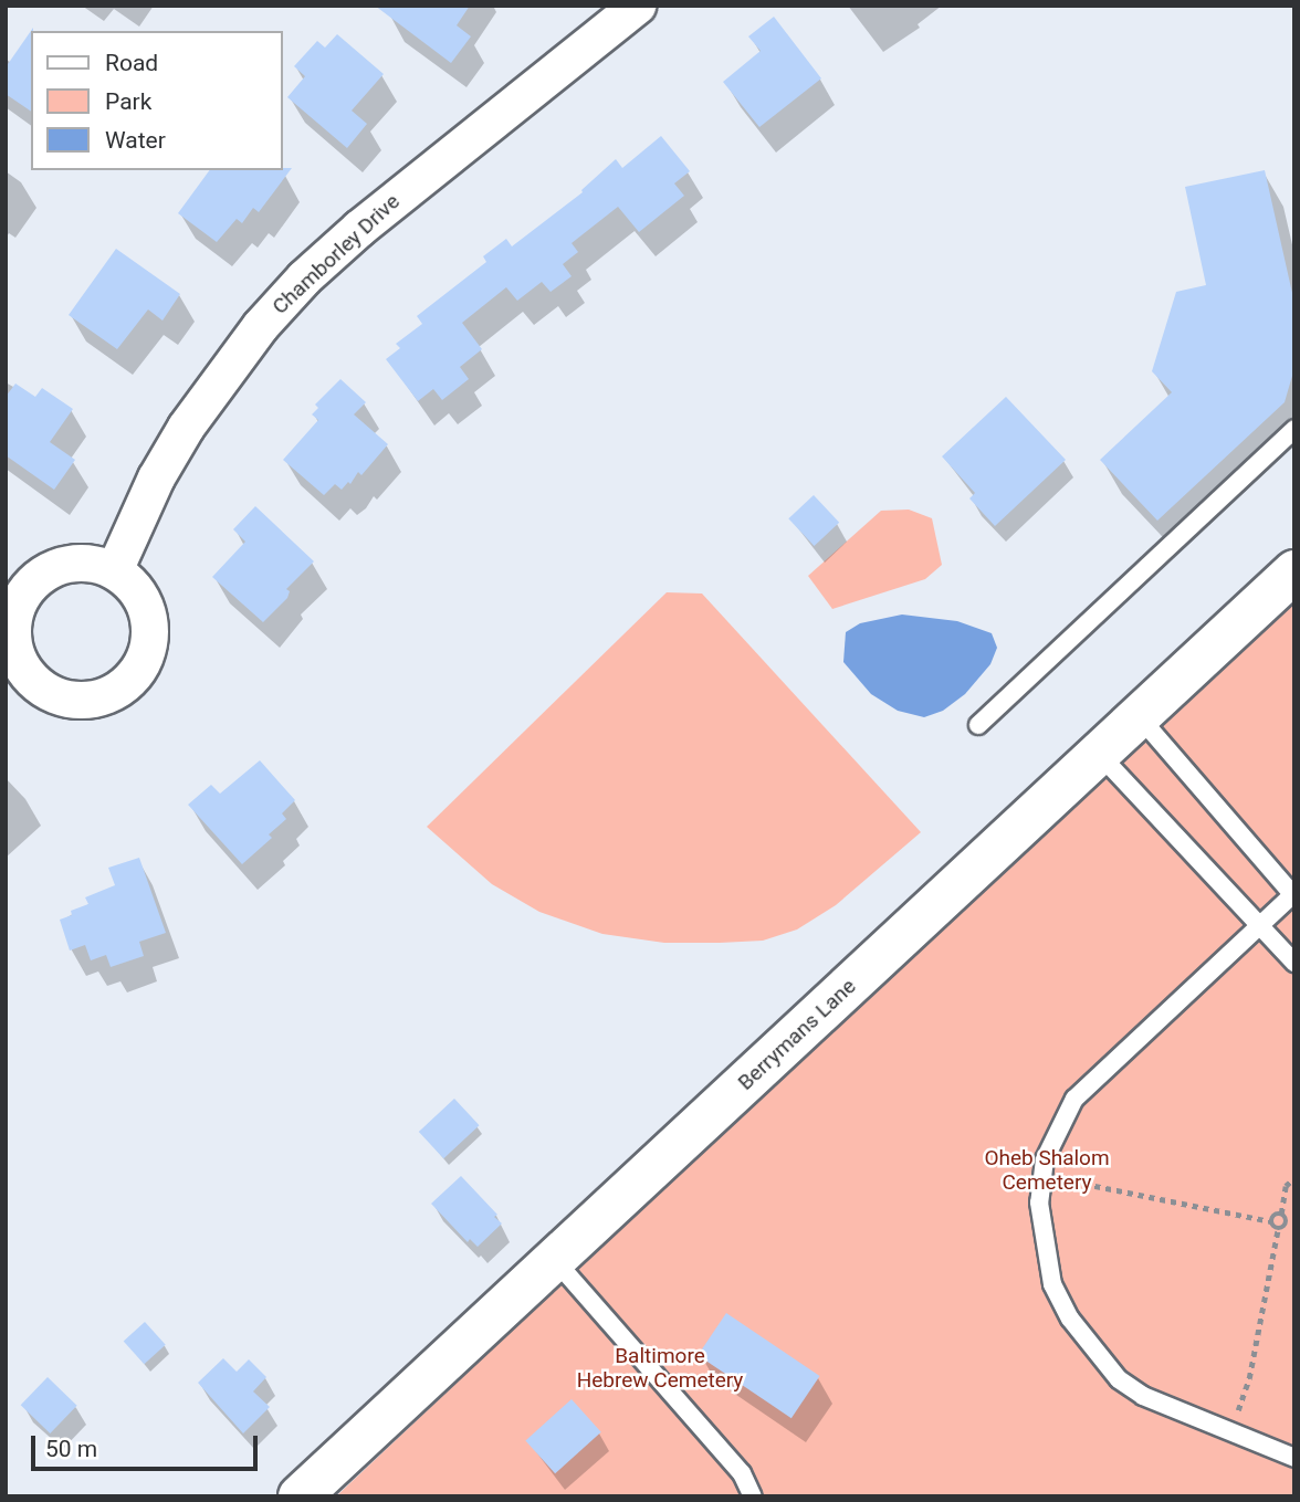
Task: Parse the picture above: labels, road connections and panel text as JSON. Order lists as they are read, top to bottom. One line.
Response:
{"streets":{"street":["Chamborley Drive","Berrymans Lane"]},"parks":["Oheb Shalom Cemetery","Baltimore Hebrew Cemetery"],"legend":["Road","Park","Water"],"scale_bar":"50 m"}
